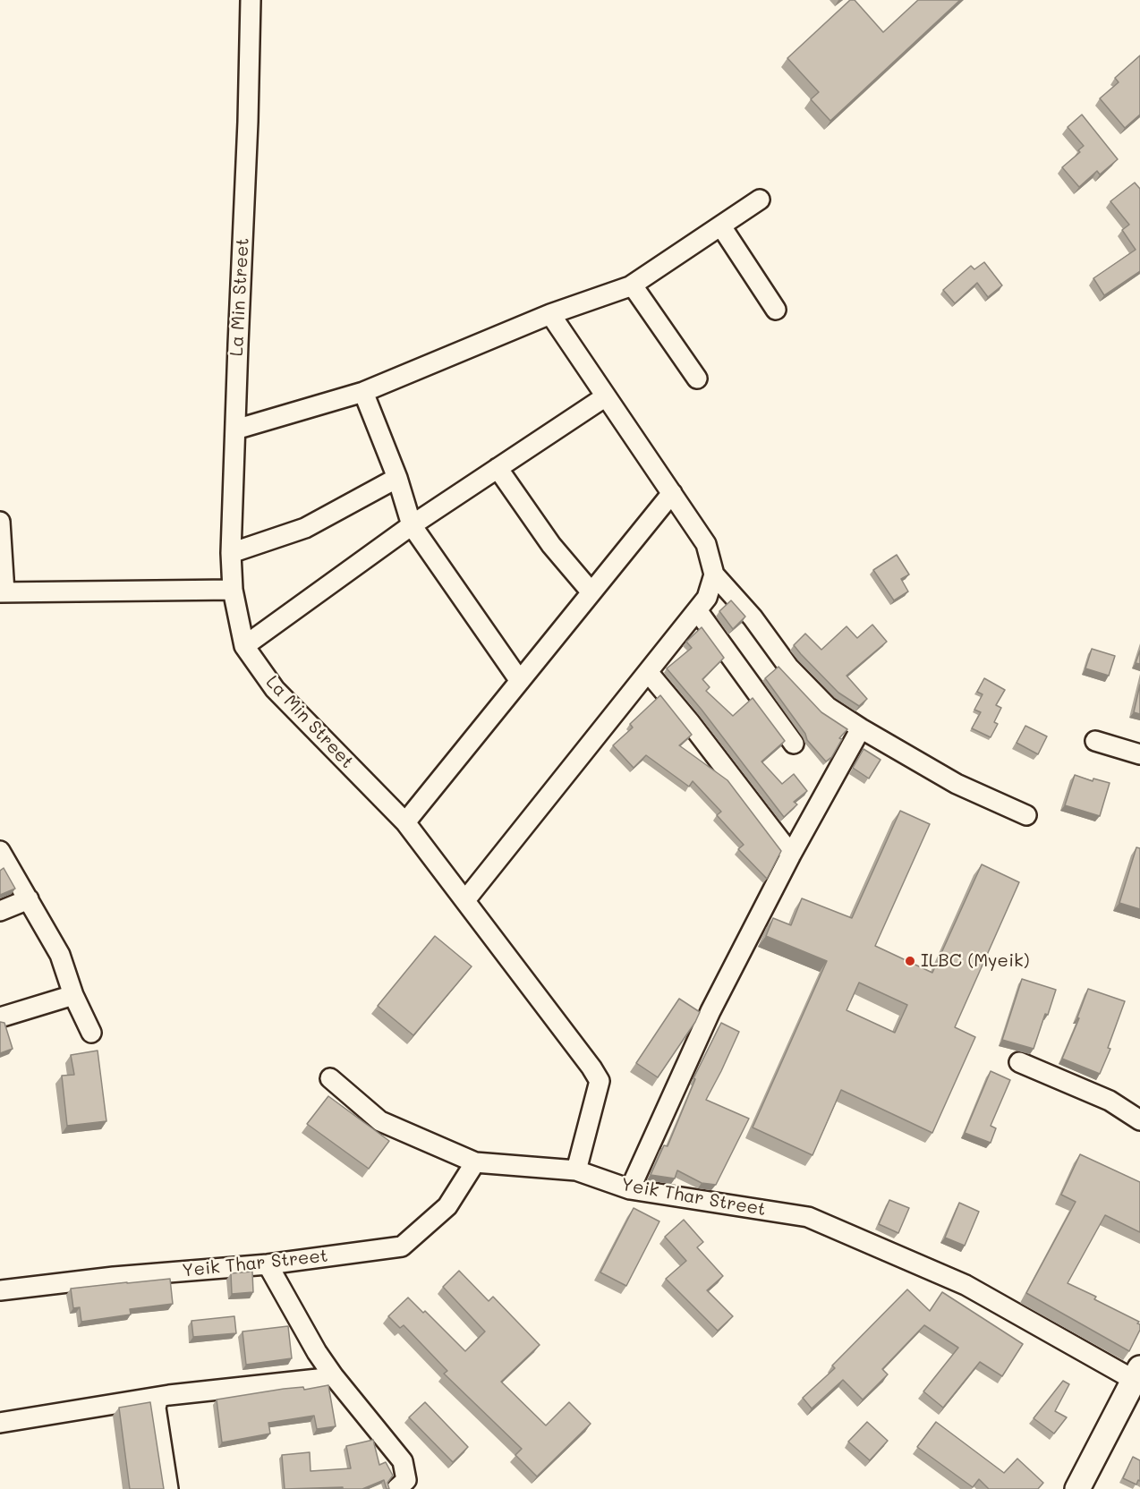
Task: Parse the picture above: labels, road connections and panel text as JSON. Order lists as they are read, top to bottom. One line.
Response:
{"streets":{"street":["La Min Street","Yeik Thar Street"]},"crossings":[["La Min Street","Yeik Thar Street"]],"places":["ILBC (Myeik)"]}
